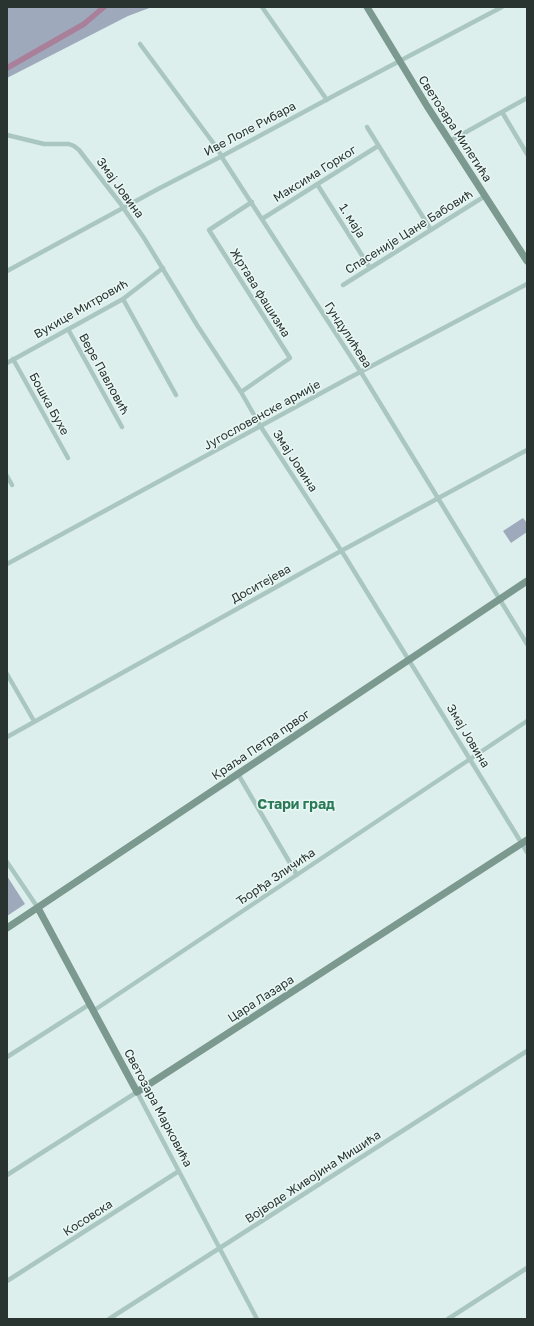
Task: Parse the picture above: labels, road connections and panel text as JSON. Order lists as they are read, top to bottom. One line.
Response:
{"streets":{"main road":["Светозара Милетића","Краља Петра првог","Цара Лазара","Светозара Марковића"],"street":["Иве Лоле Рибара","Максима Горког","Змај Јовина","1. маја","Спасеније Цане Бабовић","Жртава фашизма","Вукице Митровић","Гундулићева","Вере Павловић","Бошка Бухе","Југословенске армије","Доситејева","Ђорђа Зличића","Војводе Живојина Мишића","Косовска"]},"crossings":[["Иве Лоле Рибара","Светозара Милетића"],["Иве Лоле Рибара","Змај Јовина"],["Иве Лоле Рибара","Гундулићева"],["Светозара Милетића","Спасеније Цане Бабовић"],["Максима Горког","1. маја"],["Максима Горког","Гундулићева"],["Змај Јовина","Жртава фашизма"],["Змај Јовина","Вукице Митровић"],["Змај Јовина","Југословенске армије"],["Змај Јовина","Доситејева"],["Змај Јовина","Краља Петра првог"],["Змај Јовина","Ђорђа Зличића"],["Змај Јовина","Цара Лазара"],["1. маја","Спасеније Цане Бабовић"],["Жртава фашизма","Гундулићева"],["Вукице Митровић","Вере Павловић"],["Вукице Митровић","Бошка Бухе"],["Гундулићева","Југословенске армије"],["Гундулићева","Доситејева"],["Гундулићева","Краља Петра првог"],["Краља Петра првог","Светозара Марковића"],["Ђорђа Зличића","Светозара Марковића"],["Цара Лазара","Светозара Марковића"],["Светозара Марковића","Војводе Живојина Мишића"],["Светозара Марковића","Косовска"]],"districts":["Стари град"]}
